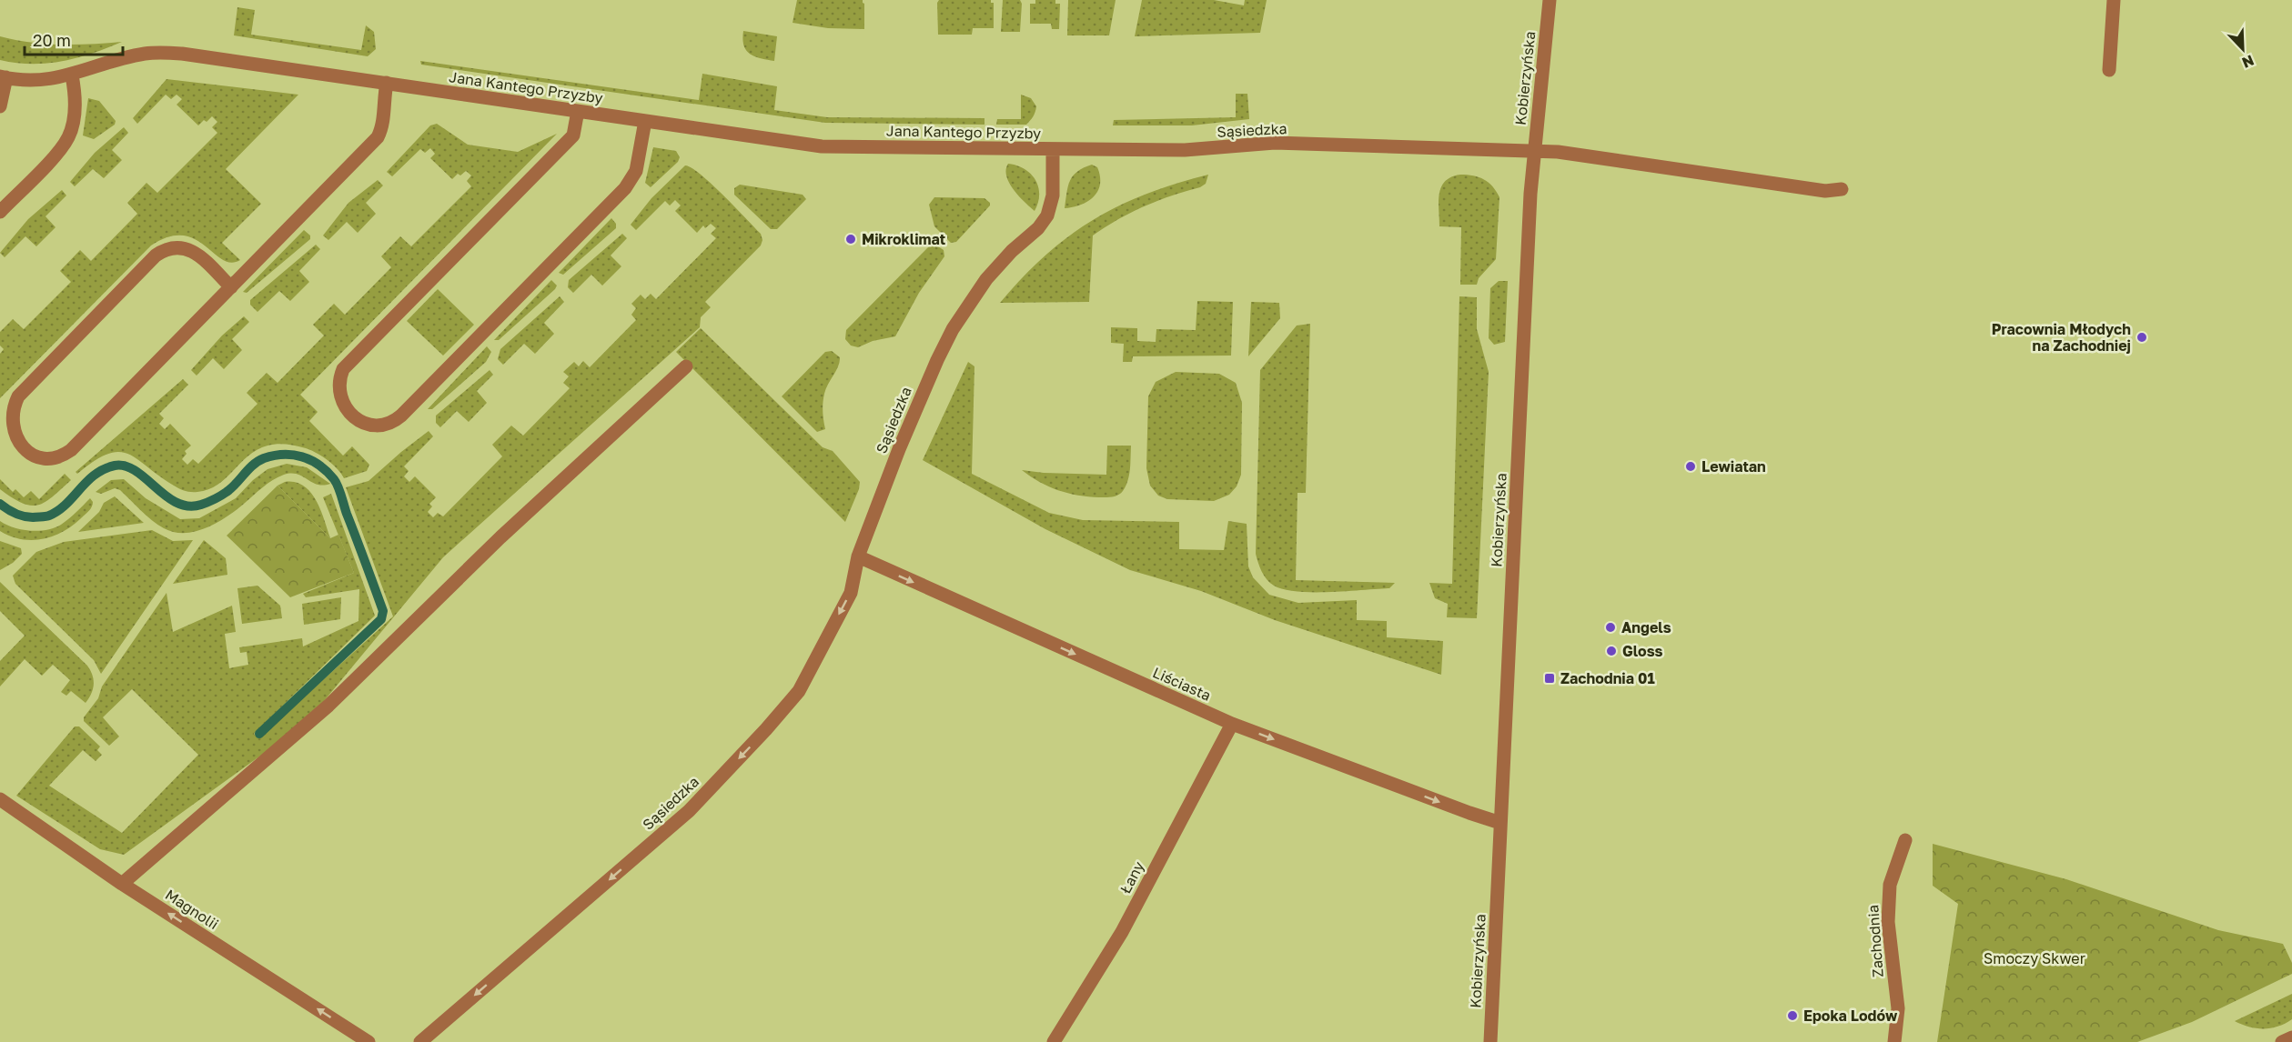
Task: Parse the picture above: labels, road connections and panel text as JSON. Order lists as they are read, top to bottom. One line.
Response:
{"streets":{"street":["Kobierzyńska","Jana Kantego Przyzby","Sąsiedzka","Liściasta","Łany","Magnolii","Zachodnia"]},"crossings":[["Kobierzyńska","Sąsiedzka"],["Kobierzyńska","Liściasta"],["Jana Kantego Przyzby","Sąsiedzka"],["Sąsiedzka","Liściasta"],["Liściasta","Łany"]],"one_way":["Liściasta","Magnolii"],"parks":["Smoczy Skwer"],"places":{"other":["Mikroklimat","Pracownia Młodych na Zachodniej","Lewiatan","Angels","Gloss","Epoka Lodów"],"transit":["Zachodnia 01"]},"scale_bar":"20 m","north":"bottom right"}
